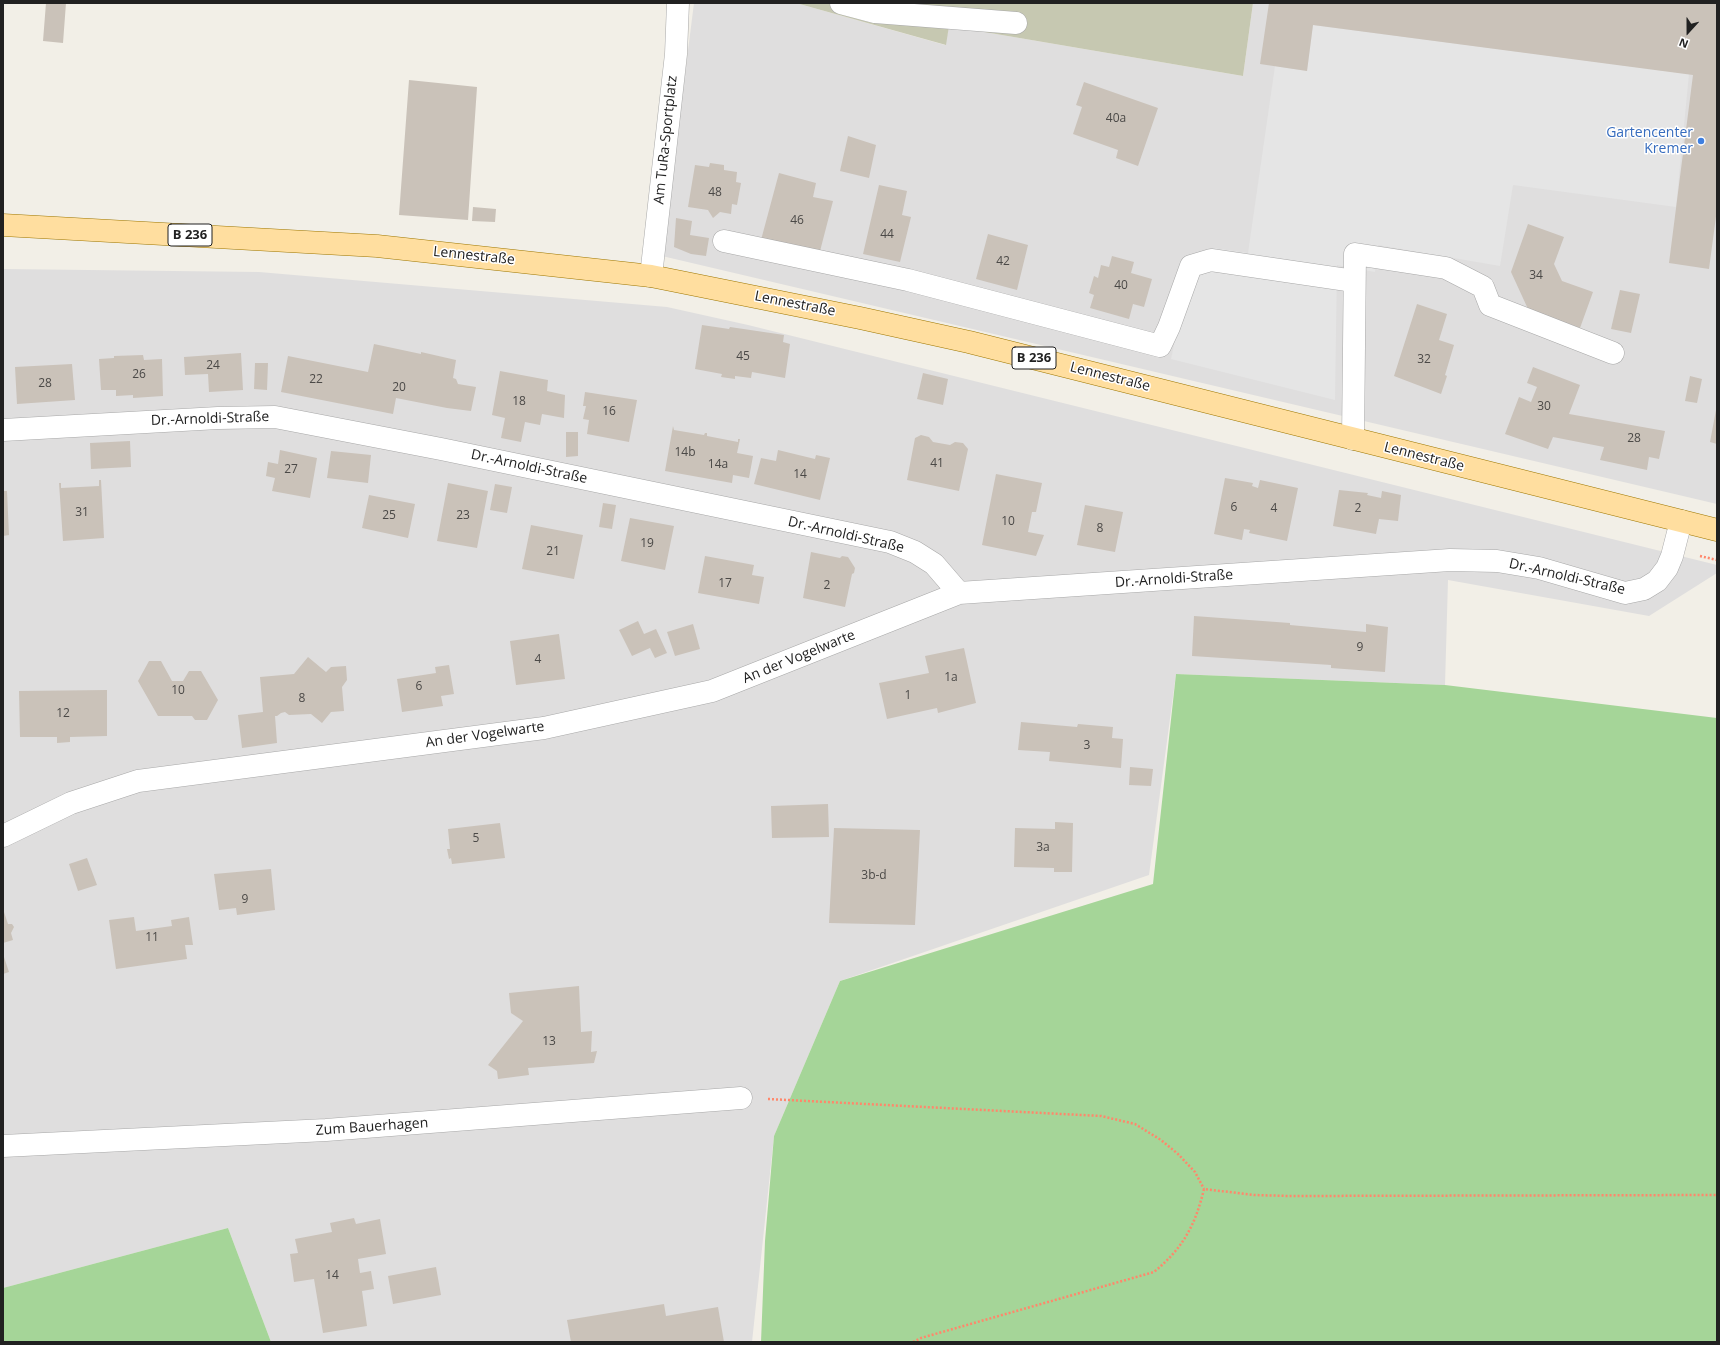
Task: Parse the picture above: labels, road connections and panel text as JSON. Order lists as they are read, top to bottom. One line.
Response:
{"streets":{"main road":["B 236","Lennestraße"],"street":["Am TuRa-Sportplatz","Dr.-Arnoldi-Straße","An der Vogelwarte","Zum Bauerhagen"]},"crossings":[["Am TuRa-Sportplatz","Lennestraße"],["Lennestraße","Dr.-Arnoldi-Straße"],["Dr.-Arnoldi-Straße","An der Vogelwarte"]],"places":["Gartencenter Kremer"],"house_numbers":["40a","48","46","44","42","34","40","45","32","24","26","22","28","20","18","30","16","28","14b","41","14a","27","14","6","4","2","31","25","23","10","8","19","21","17","2","9","4","1a","6","10","1","8","12","3","5","3a","3b-d","9","11","13","14"],"north":"bottom"}
